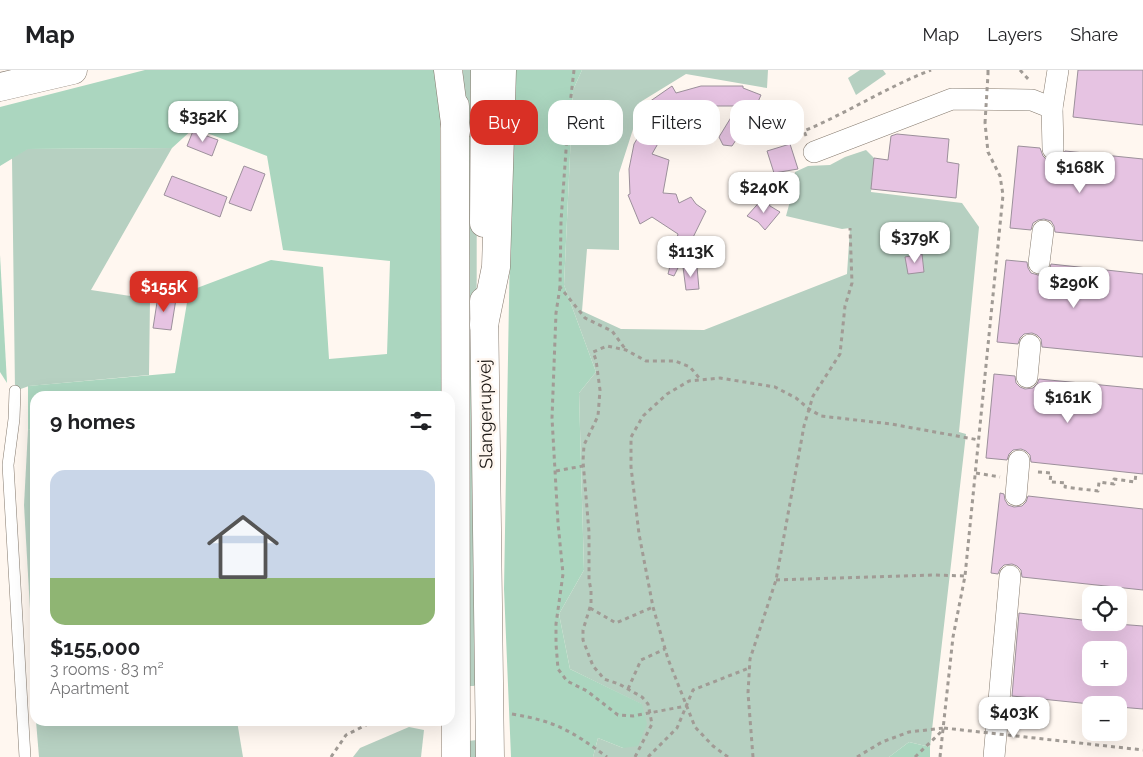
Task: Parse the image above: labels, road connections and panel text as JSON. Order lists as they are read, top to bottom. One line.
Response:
{"streets":{"main road":["Slangerupvej"]},"page":{"header":"Map","nav":["Map","Layers","Share"],"chip":["Buy","Rent","Filters","New"],"price":["$352K","$168K","$240K","$379K","$113K","$290K","$155K","$161K","$403K"],"heading":"9 homes","list":[{"name":"$155,000","note":"3 rooms · 83 m² · Apartment"}],"map_buttons":["+","−"]}}
